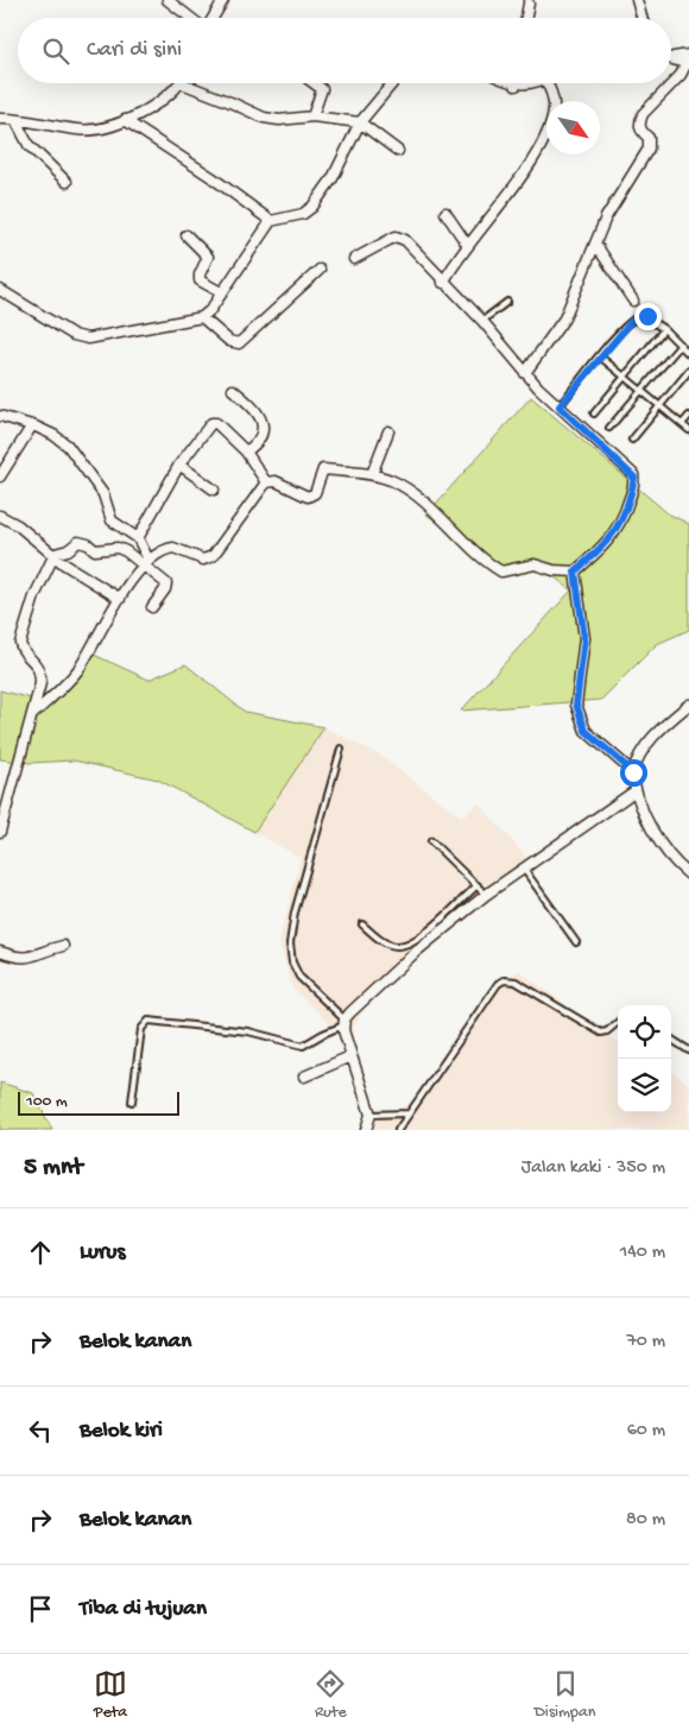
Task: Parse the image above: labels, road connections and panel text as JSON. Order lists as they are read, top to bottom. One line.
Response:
{"scale_bar":"100 m","north":"bottom right","page":{"search":"Cari di sini","scale":"100 m","heading":["5 mnt","Jalan kaki · 350 m"],"list":[["Lurus","140 m"],["Belok kanan","70 m"],["Belok kiri","60 m"],["Belok kanan","80 m"],"Tiba di tujuan"],"nav":["Peta","Rute","Disimpan"]}}
